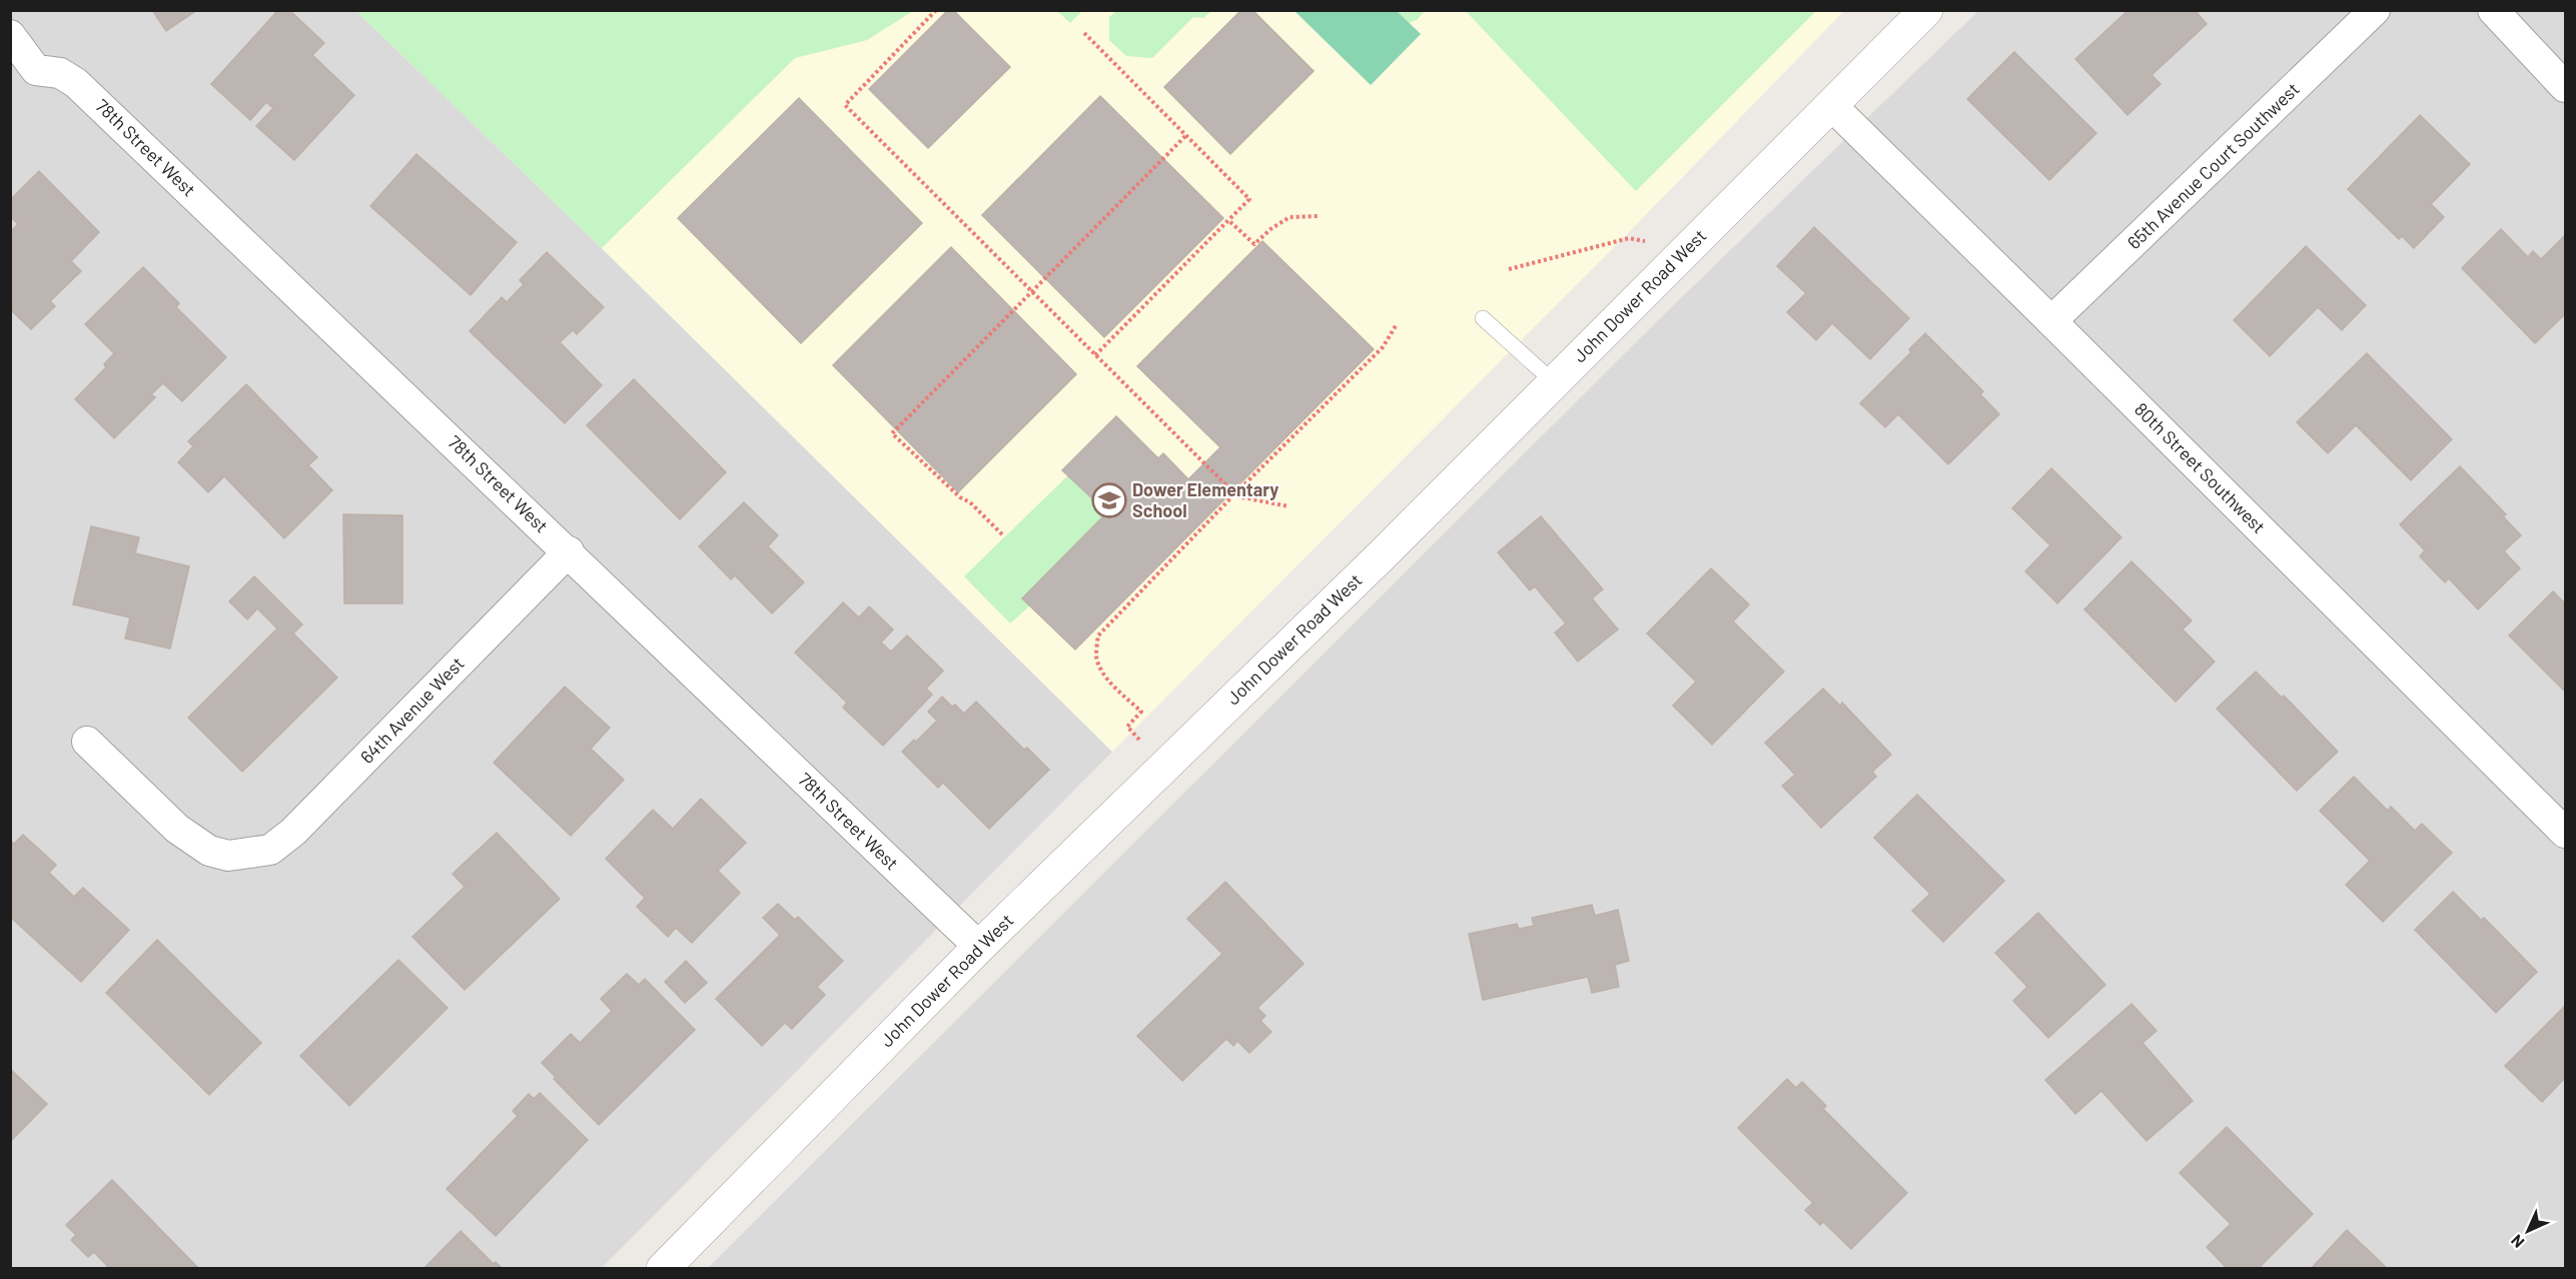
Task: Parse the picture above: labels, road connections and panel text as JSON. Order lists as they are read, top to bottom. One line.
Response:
{"streets":{"street":["78th Street West","65th Avenue Court Southwest","John Dower Road West","80th Street Southwest","64th Avenue West"]},"crossings":[["78th Street West","John Dower Road West"],["78th Street West","64th Avenue West"],["65th Avenue Court Southwest","80th Street Southwest"],["John Dower Road West","80th Street Southwest"]],"places":{"school or university":["Dower Elementary School"]},"north":"bottom left"}
